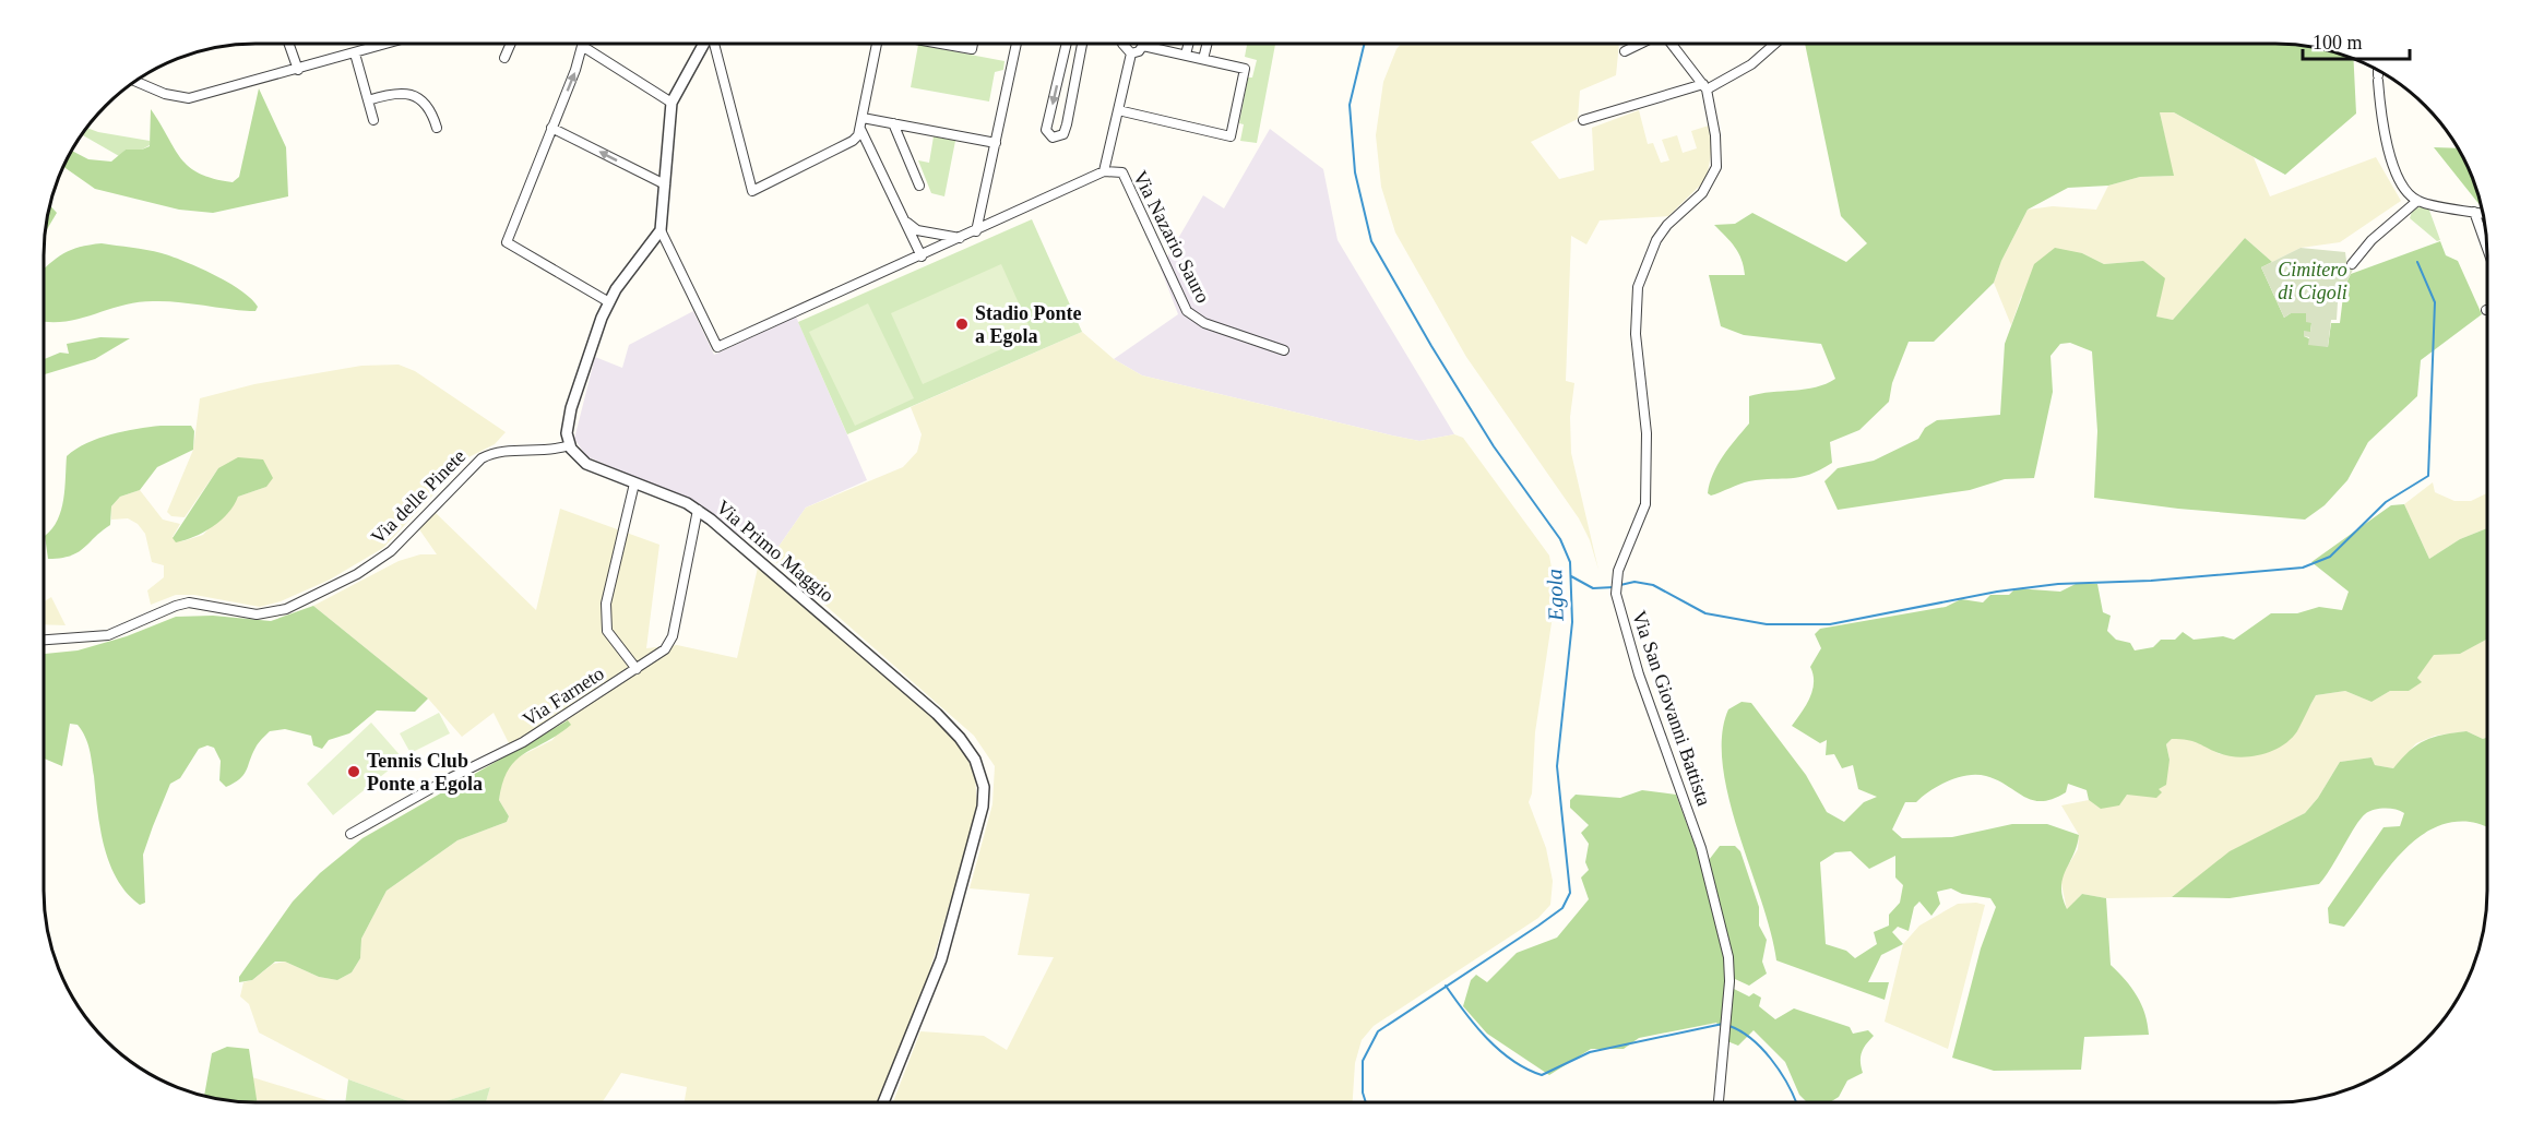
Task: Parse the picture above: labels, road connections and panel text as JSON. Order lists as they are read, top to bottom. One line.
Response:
{"streets":{"street":["Via Nazario Sauro","Via delle Pinete","Via Primo Maggio","Via Farneto","Via San Giovanni Battista"]},"crossings":[["Via delle Pinete","Via Primo Maggio"],["Via Primo Maggio","Via Farneto"]],"water":["Egola"],"parks":["Cimitero di Cigoli"],"places":["Stadio Ponte a Egola","Tennis Club Ponte a Egola"],"scale_bar":"100 m"}
